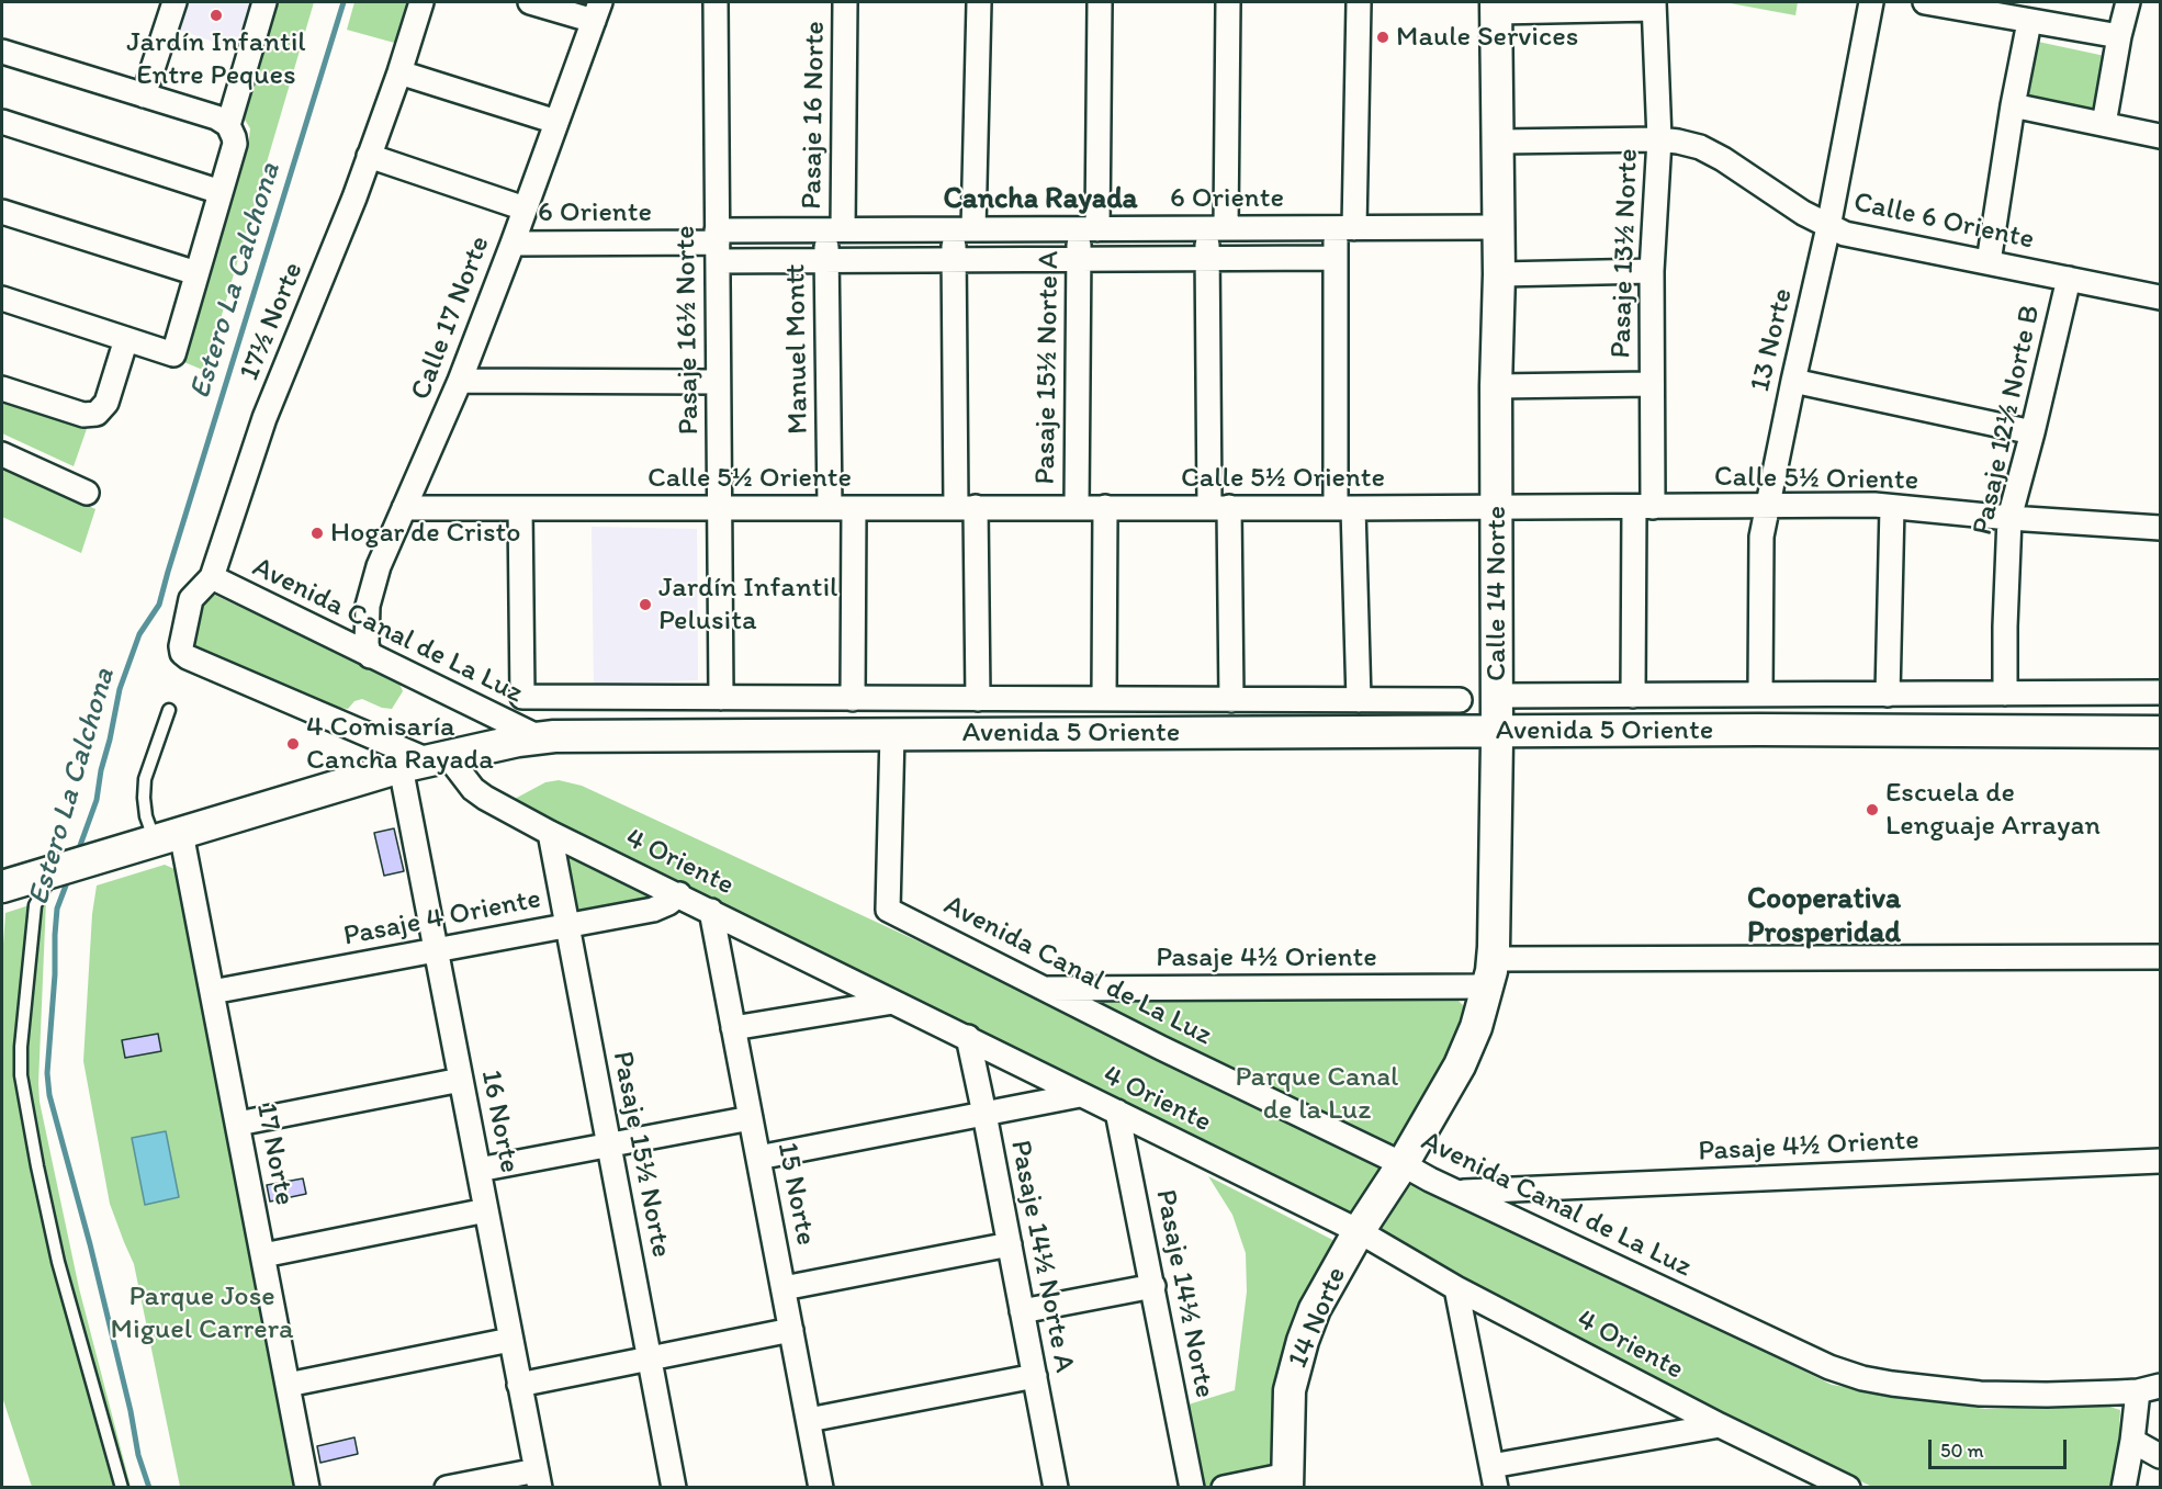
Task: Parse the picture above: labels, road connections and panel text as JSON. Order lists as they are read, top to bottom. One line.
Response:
{"streets":{"street":["Pasaje 16 Norte","6 Oriente","Calle 6 Oriente","Pasaje 13½ Norte","Calle 17 Norte","17½ Norte","Pasaje 16½ Norte","13 Norte","Manuel Montt","Pasaje 15½ Norte A","Pasaje 12½ Norte B","Calle 5½ Oriente","Calle 14 Norte","Avenida Canal de La Luz","Avenida 5 Oriente","4 Oriente","Pasaje 4 Oriente","Pasaje 4½ Oriente","16 Norte","17 Norte","Pasaje 15½ Norte","15 Norte","Pasaje 14½ Norte A","Pasaje 14½ Norte","14 Norte"]},"crossings":[["Pasaje 16 Norte","6 Oriente"],["Pasaje 16 Norte","Manuel Montt"],["6 Oriente","Calle 17 Norte"],["6 Oriente","Pasaje 16½ Norte"],["6 Oriente","Manuel Montt"],["6 Oriente","Pasaje 15½ Norte A"],["6 Oriente","Calle 14 Norte"],["Calle 6 Oriente","Pasaje 13½ Norte"],["Calle 6 Oriente","13 Norte"],["Calle 6 Oriente","Pasaje 12½ Norte B"],["Calle 6 Oriente","Calle 14 Norte"],["Pasaje 13½ Norte","Calle 5½ Oriente"],["Calle 17 Norte","Calle 5½ Oriente"],["Calle 17 Norte","Avenida Canal de La Luz"],["17½ Norte","Avenida Canal de La Luz"],["17½ Norte","Avenida 5 Oriente"],["17½ Norte","4 Oriente"],["17½ Norte","16 Norte"],["Pasaje 16½ Norte","Calle 5½ Oriente"],["13 Norte","Calle 5½ Oriente"],["Manuel Montt","Calle 5½ Oriente"],["Pasaje 15½ Norte A","Calle 5½ Oriente"],["Pasaje 12½ Norte B","Calle 5½ Oriente"],["Calle 5½ Oriente","Calle 14 Norte"],["Calle 14 Norte","Avenida Canal de La Luz"],["Calle 14 Norte","Avenida 5 Oriente"],["Calle 14 Norte","4 Oriente"],["Calle 14 Norte","Pasaje 4½ Oriente"],["Calle 14 Norte","14 Norte"],["Avenida Canal de La Luz","Avenida 5 Oriente"],["Avenida Canal de La Luz","Pasaje 4½ Oriente"],["Avenida 5 Oriente","4 Oriente"],["Avenida 5 Oriente","16 Norte"],["Avenida 5 Oriente","17 Norte"],["4 Oriente","Pasaje 4 Oriente"],["4 Oriente","16 Norte"],["4 Oriente","Pasaje 15½ Norte"],["4 Oriente","15 Norte"],["4 Oriente","Pasaje 14½ Norte A"],["4 Oriente","Pasaje 14½ Norte"],["4 Oriente","14 Norte"],["Pasaje 4 Oriente","16 Norte"],["Pasaje 4 Oriente","17 Norte"],["Pasaje 4 Oriente","Pasaje 15½ Norte"]],"districts":["Cancha Rayada","Cooperativa Prosperidad"],"water":["Estero La Calchona"],"parks":["Parque Canal de la Luz","Parque Jose Miguel Carrera"],"places":["Jardín Infantil Entre Peques","Maule Services","Hogar de Cristo","Jardín Infantil Pelusita","4 Comisaría Cancha Rayada","Escuela de Lenguaje Arrayan"],"scale_bar":"50 m"}
